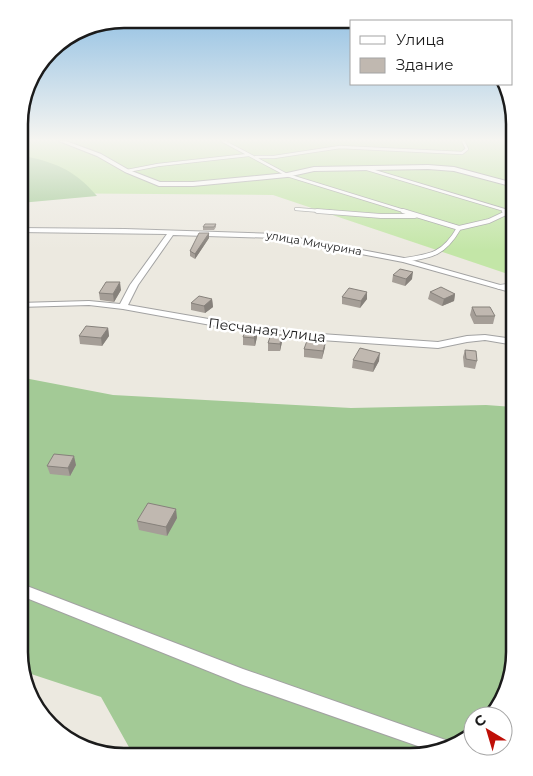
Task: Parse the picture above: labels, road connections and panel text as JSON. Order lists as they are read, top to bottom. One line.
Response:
{"streets":{"street":["улица Мичурина","Песчаная улица"]},"legend":["Улица","Здание"],"north":"top left"}
